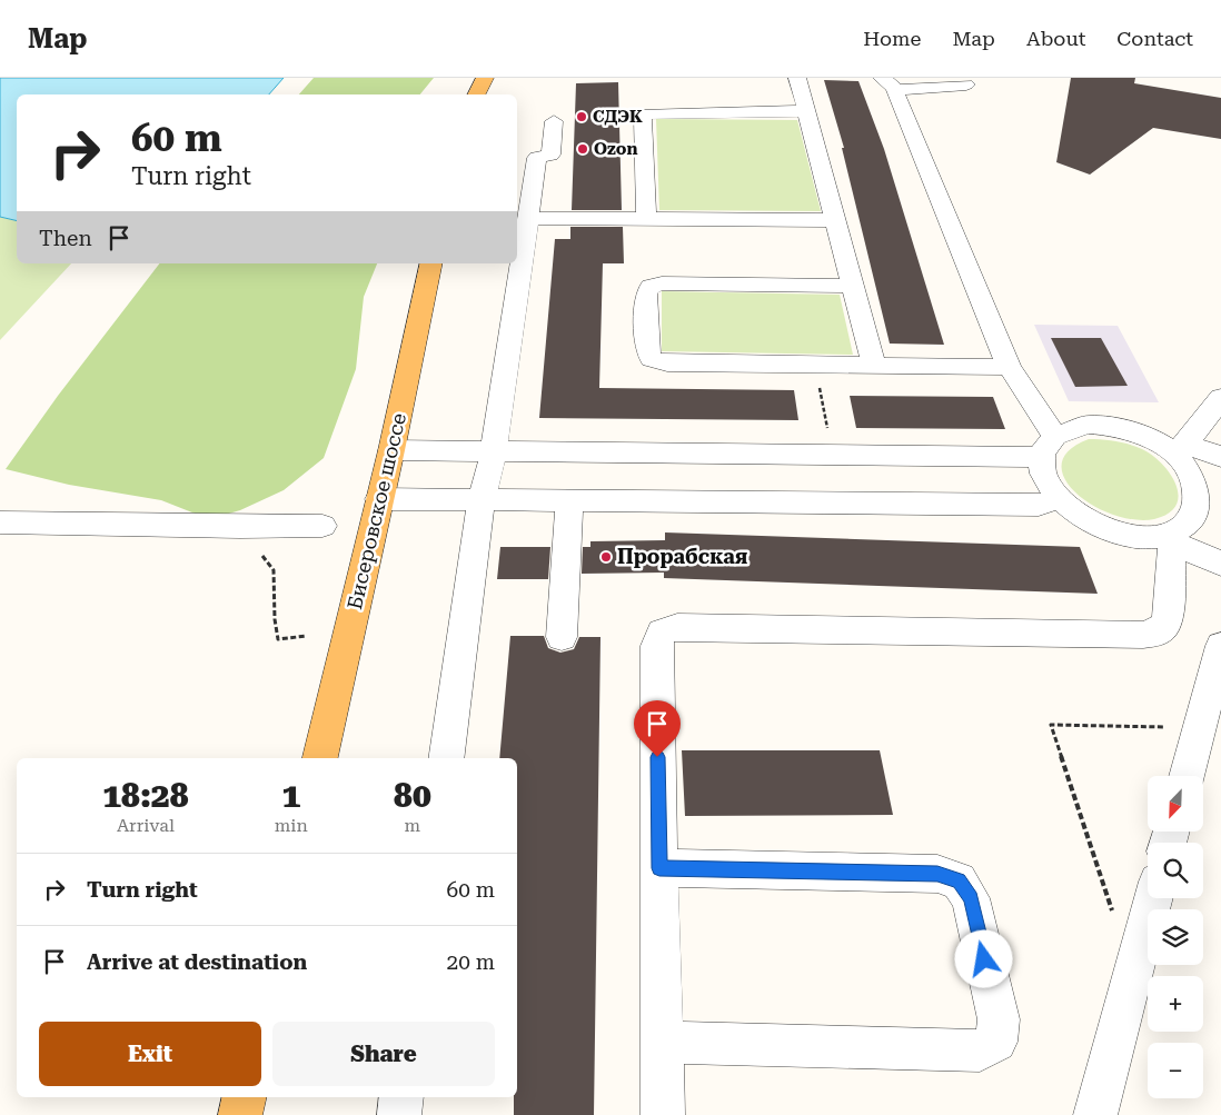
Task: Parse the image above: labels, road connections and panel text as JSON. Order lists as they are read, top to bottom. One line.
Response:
{"streets":{"main road":["Бисеровское шоссе"]},"places":["СДЭК","Ozon","Прорабская"],"north":"bottom left","page":{"header":"Map","nav":["Home","Map","About","Contact"],"turn":["60 m","Turn right"],"then":"Then","eta":["18:28","Arrival","1","min","80","m"],"map_buttons":["+","−"],"list":[{"name":"Turn right","value":"60 m"},{"name":"Arrive at destination","value":"20 m"}],"buttons":["Exit","Share"]}}
